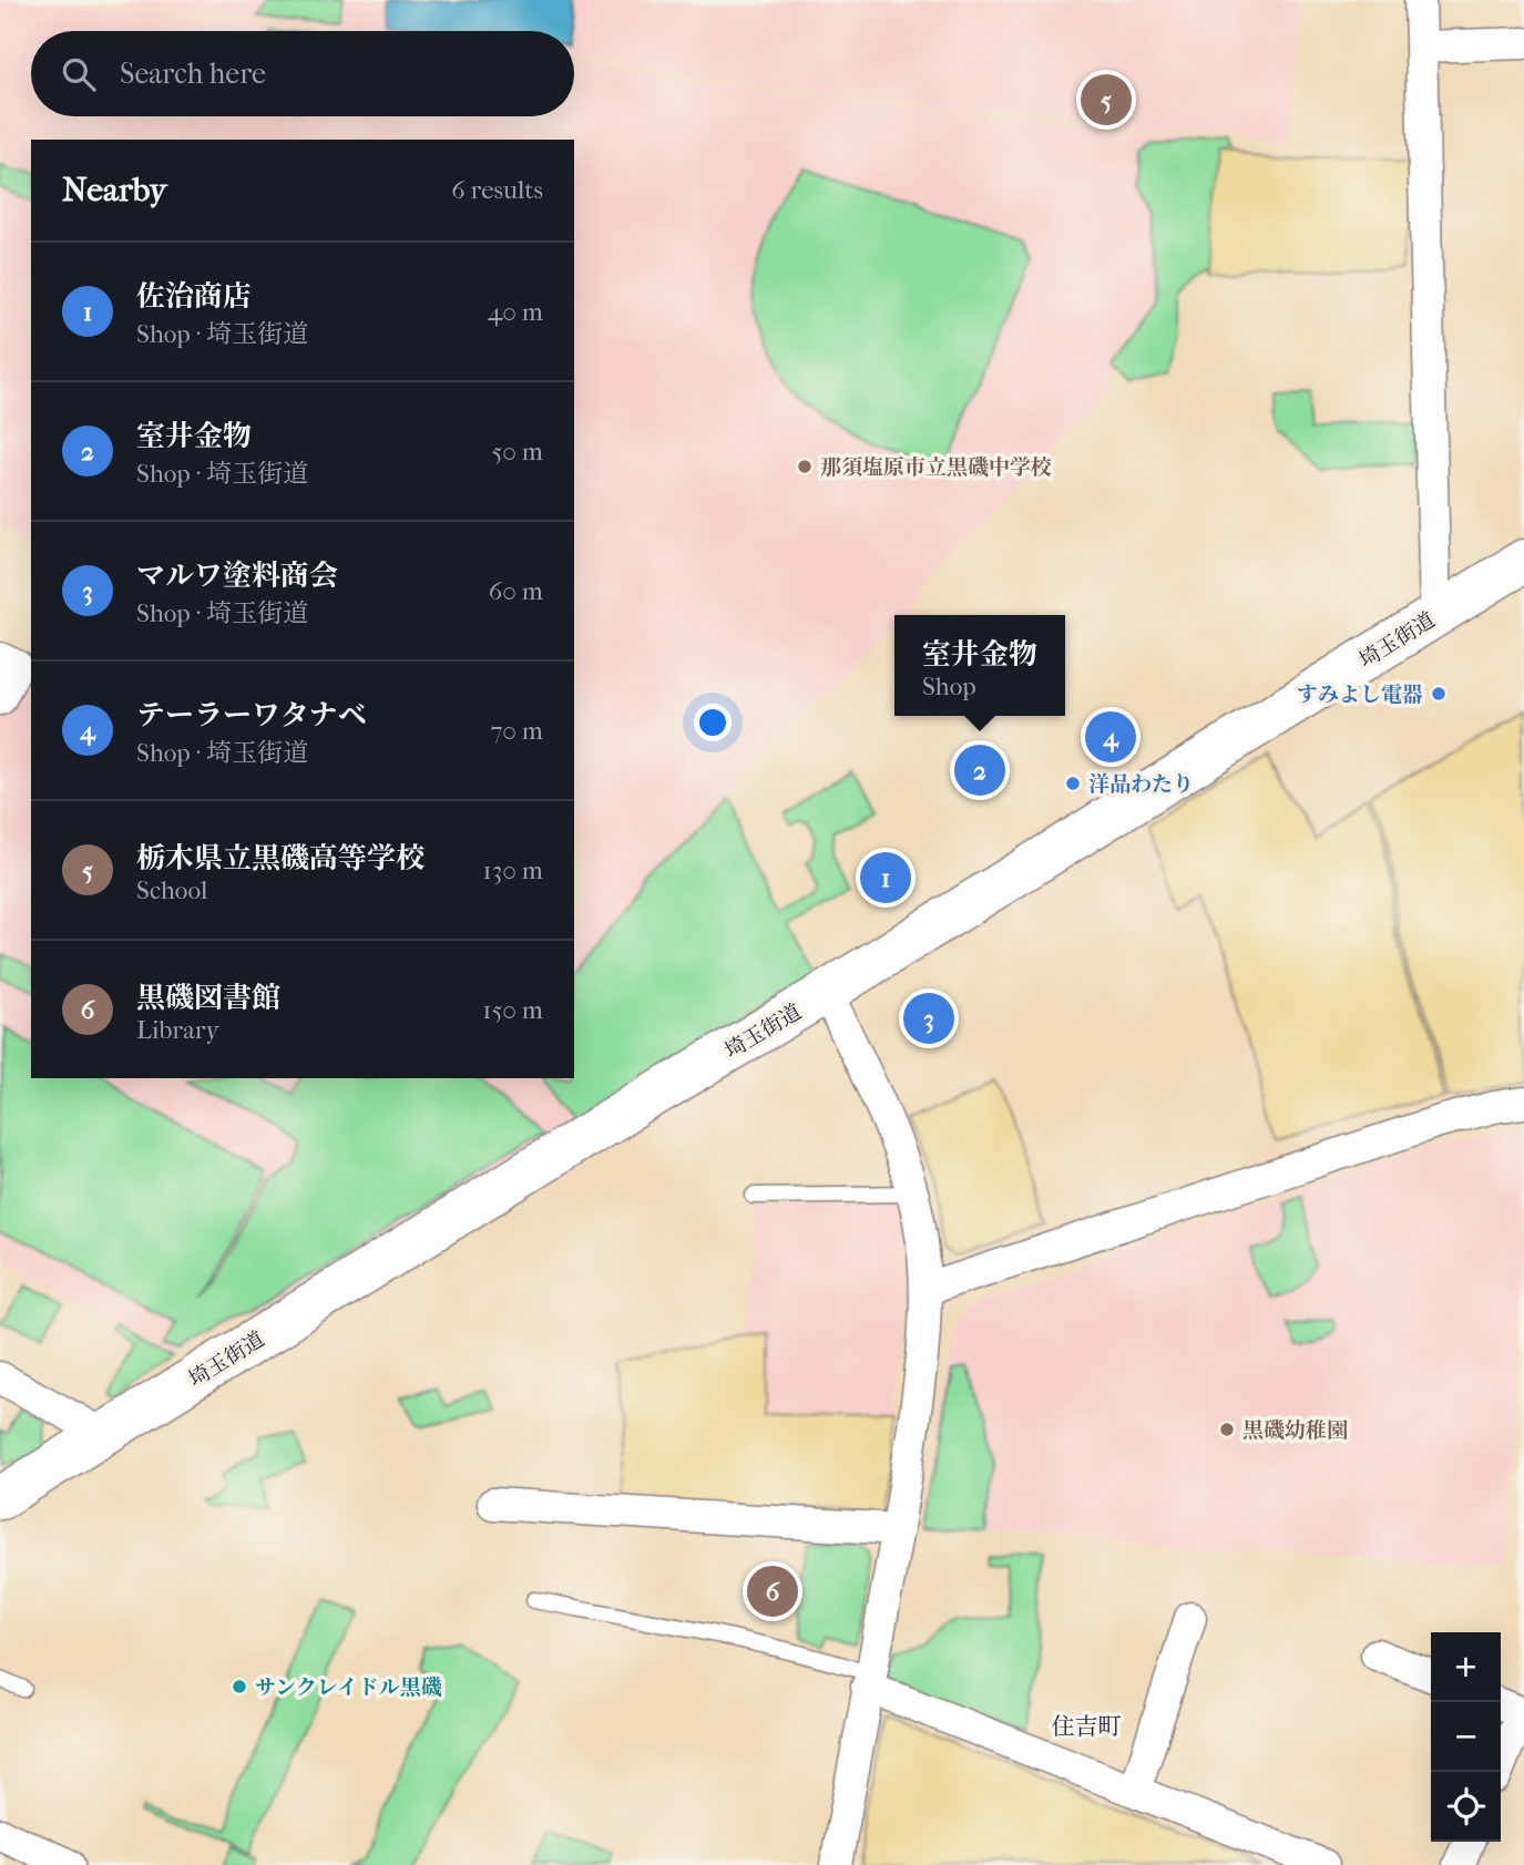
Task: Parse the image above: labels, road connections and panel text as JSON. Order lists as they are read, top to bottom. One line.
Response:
{"streets":{"street":["埼玉街道"]},"districts":["住吉町"],"places":["那須塩原市立黒磯中学校","すみよし電器","洋品わたり","黒磯幼稚園","サンクレイドル黒磯"],"page":{"search":"Search here","pins":["5","4","2","1","3","6"],"heading":["Nearby","6 results"],"list":[{"mark":"1","name":"佐治商店","note":"Shop · 埼玉街道","value":"40 m"},{"mark":"2","name":"室井金物","note":"Shop · 埼玉街道","value":"50 m"},{"mark":"3","name":"マルワ塗料商会","note":"Shop · 埼玉街道","value":"60 m"},{"mark":"4","name":"テーラーワタナベ","note":"Shop · 埼玉街道","value":"70 m"},{"mark":"5","name":"栃木県立黒磯高等学校","note":"School","value":"130 m"},{"mark":"6","name":"黒磯図書館","note":"Library","value":"150 m"}],"popup":["室井金物","Shop"],"map_buttons":["+","−"]}}
